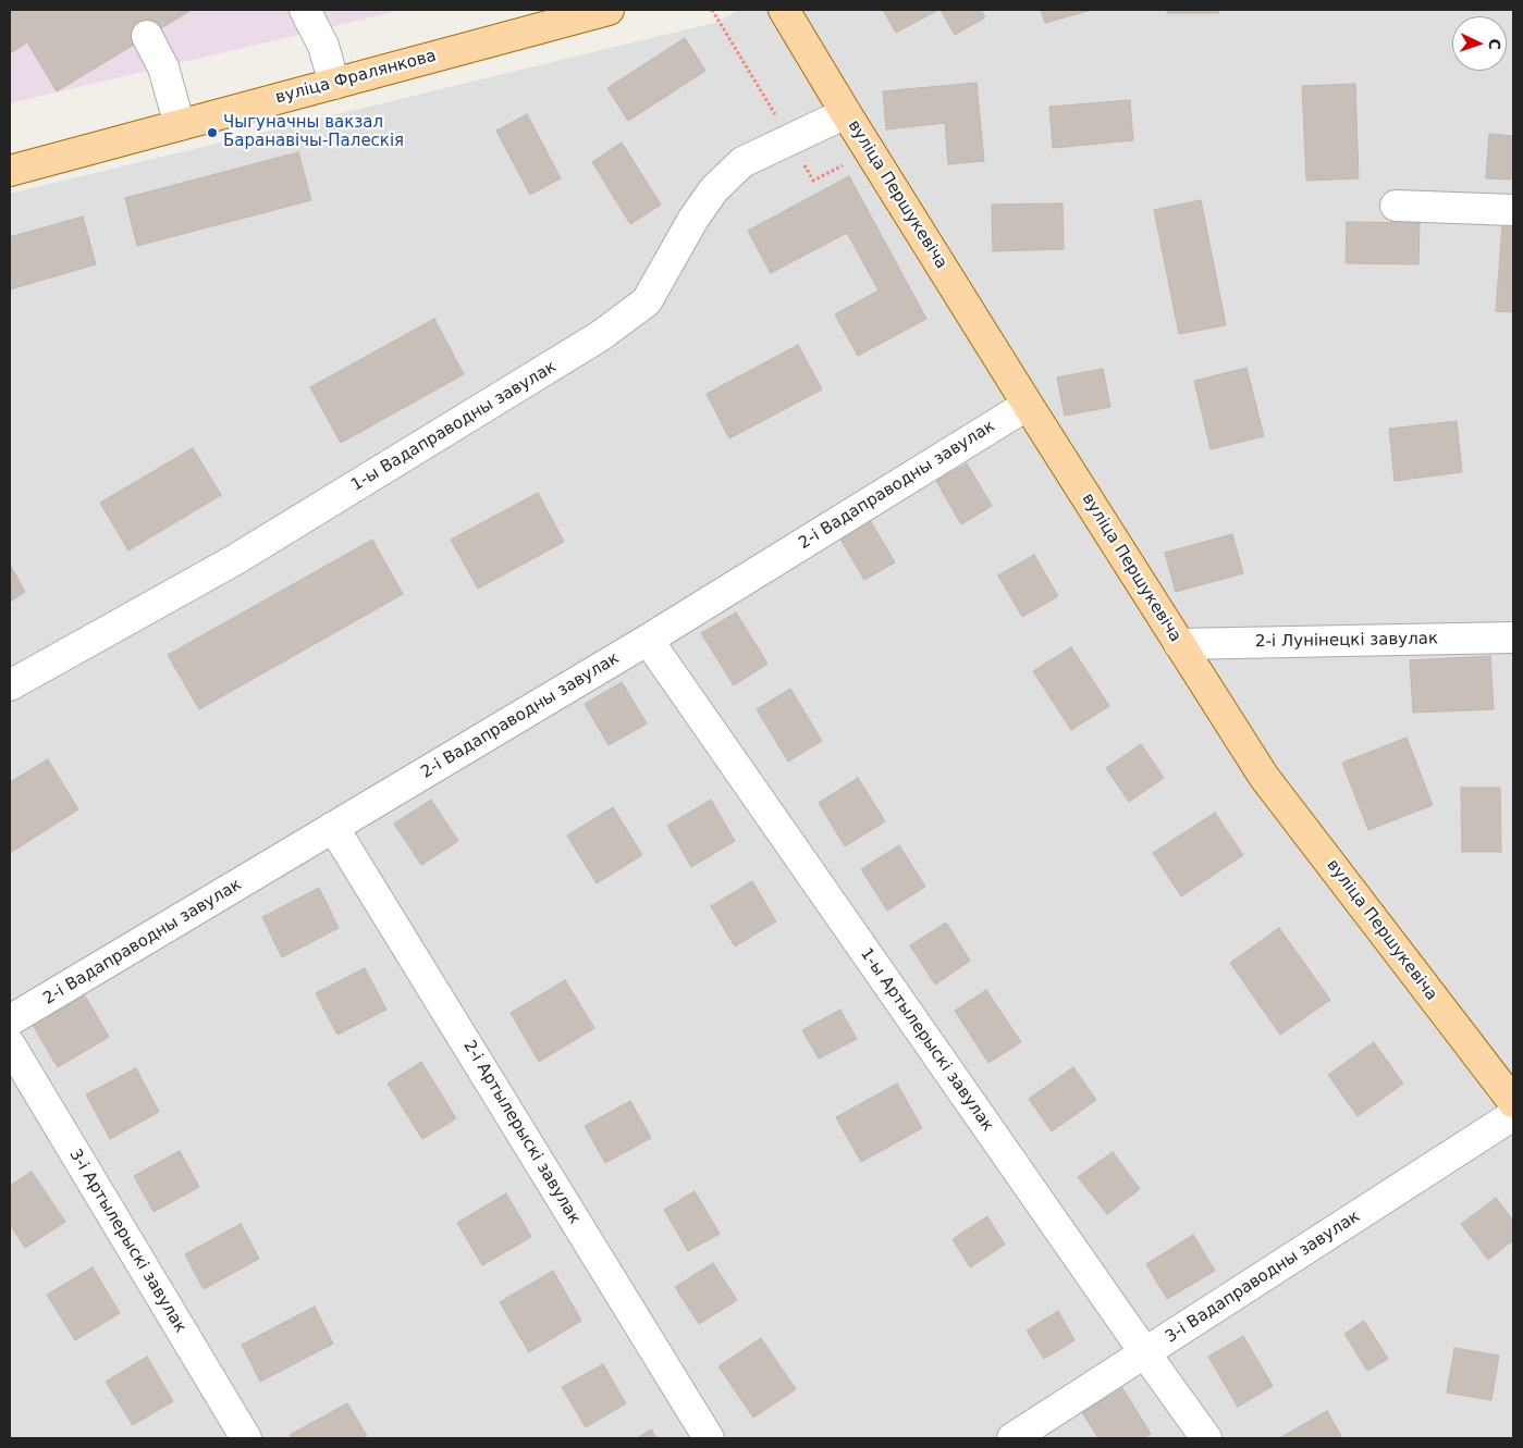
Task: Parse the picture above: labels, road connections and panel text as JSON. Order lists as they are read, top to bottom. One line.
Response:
{"streets":{"main road":["вуліца Фралянкова","вуліца Першукевіча"],"street":["1-ы Вадаправодны завулак","2-і Вадаправодны завулак","2-і Лунінецкі завулак","1-ы Артылерыскі завулак","2-і Артылерыскі завулак","3-і Артылерыскі завулак","3-і Вадаправодны завулак"]},"crossings":[["вуліца Першукевіча","1-ы Вадаправодны завулак"],["вуліца Першукевіча","2-і Вадаправодны завулак"],["вуліца Першукевіча","2-і Лунінецкі завулак"],["2-і Вадаправодны завулак","1-ы Артылерыскі завулак"],["2-і Вадаправодны завулак","2-і Артылерыскі завулак"],["1-ы Артылерыскі завулак","3-і Вадаправодны завулак"]],"places":["Чыгуначны вакзал Баранавічы-Палескія"],"north":"right"}
